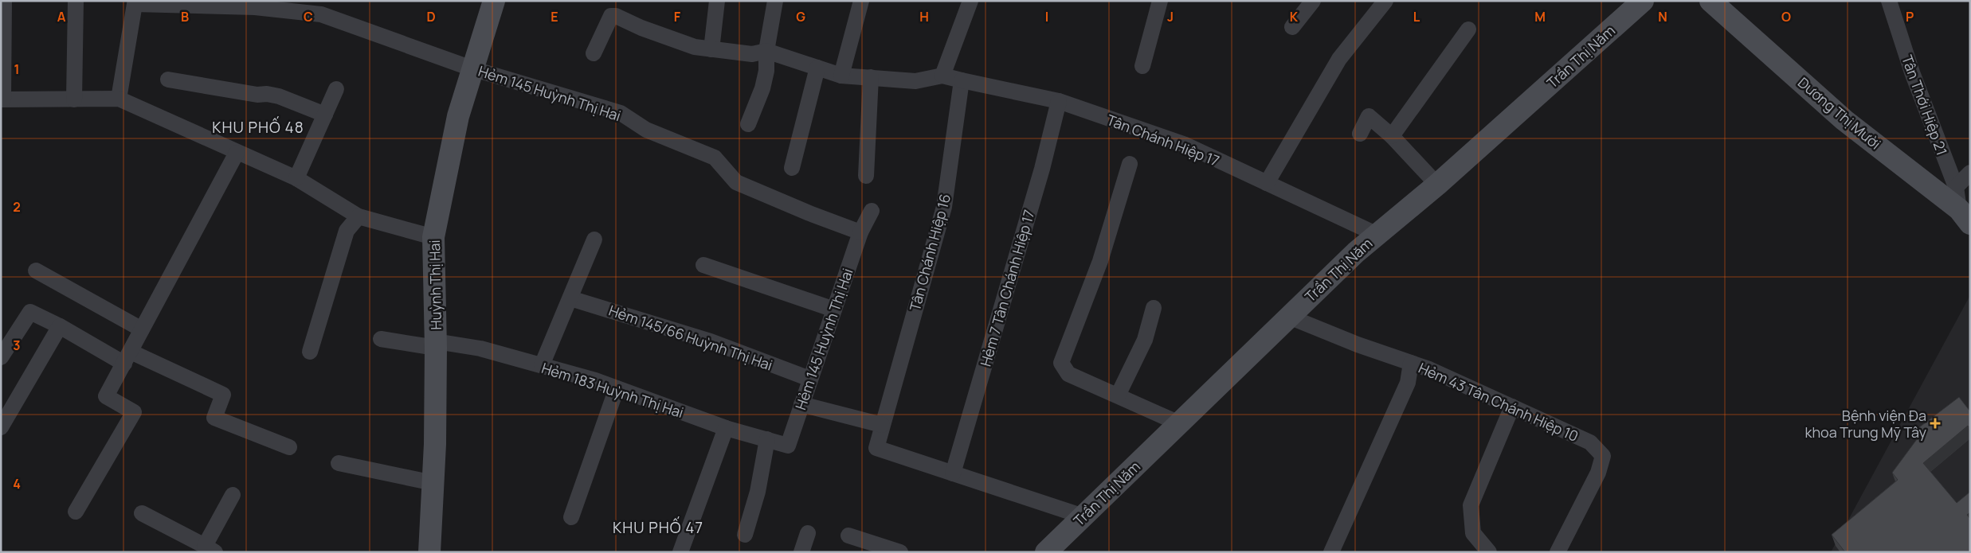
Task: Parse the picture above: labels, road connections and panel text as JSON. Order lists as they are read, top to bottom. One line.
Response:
{"streets":{"street":["Trần Thị Năm","Hẻm 145 Huỳnh Thị Hai","Tân Thới Hiệp 21","Dương Thị Mười","Tân Chánh Hiệp 17","Tân Chánh Hiệp 16","Huỳnh Thị Hai","Hẻm 7 Tân Chánh Hiệp 17","Hẻm 145/66 Huỳnh Thị Hai","Hẻm 183 Huỳnh Thị Hai","Hẻm 43 Tân Chánh Hiệp 10"]},"crossings":[["Trần Thị Năm","Tân Chánh Hiệp 17"],["Trần Thị Năm","Hẻm 43 Tân Chánh Hiệp 10"],["Hẻm 145 Huỳnh Thị Hai","Huỳnh Thị Hai"],["Hẻm 145 Huỳnh Thị Hai","Hẻm 145/66 Huỳnh Thị Hai"],["Hẻm 145 Huỳnh Thị Hai","Hẻm 183 Huỳnh Thị Hai"],["Tân Thới Hiệp 21","Dương Thị Mười"],["Tân Chánh Hiệp 17","Tân Chánh Hiệp 16"],["Tân Chánh Hiệp 17","Hẻm 7 Tân Chánh Hiệp 17"],["Tân Chánh Hiệp 16","Hẻm 7 Tân Chánh Hiệp 17"],["Huỳnh Thị Hai","Hẻm 183 Huỳnh Thị Hai"]],"districts":["KHU PHỐ 48","KHU PHỐ 47"],"places":{"health":["Bệnh viện Đa khoa Trung Mỹ Tây"]},"grid":{"columns":["A","B","C","D","E","F","G","H","I","J","K","L","M","N","O","P"],"rows":["1","2","3","4"]}}
